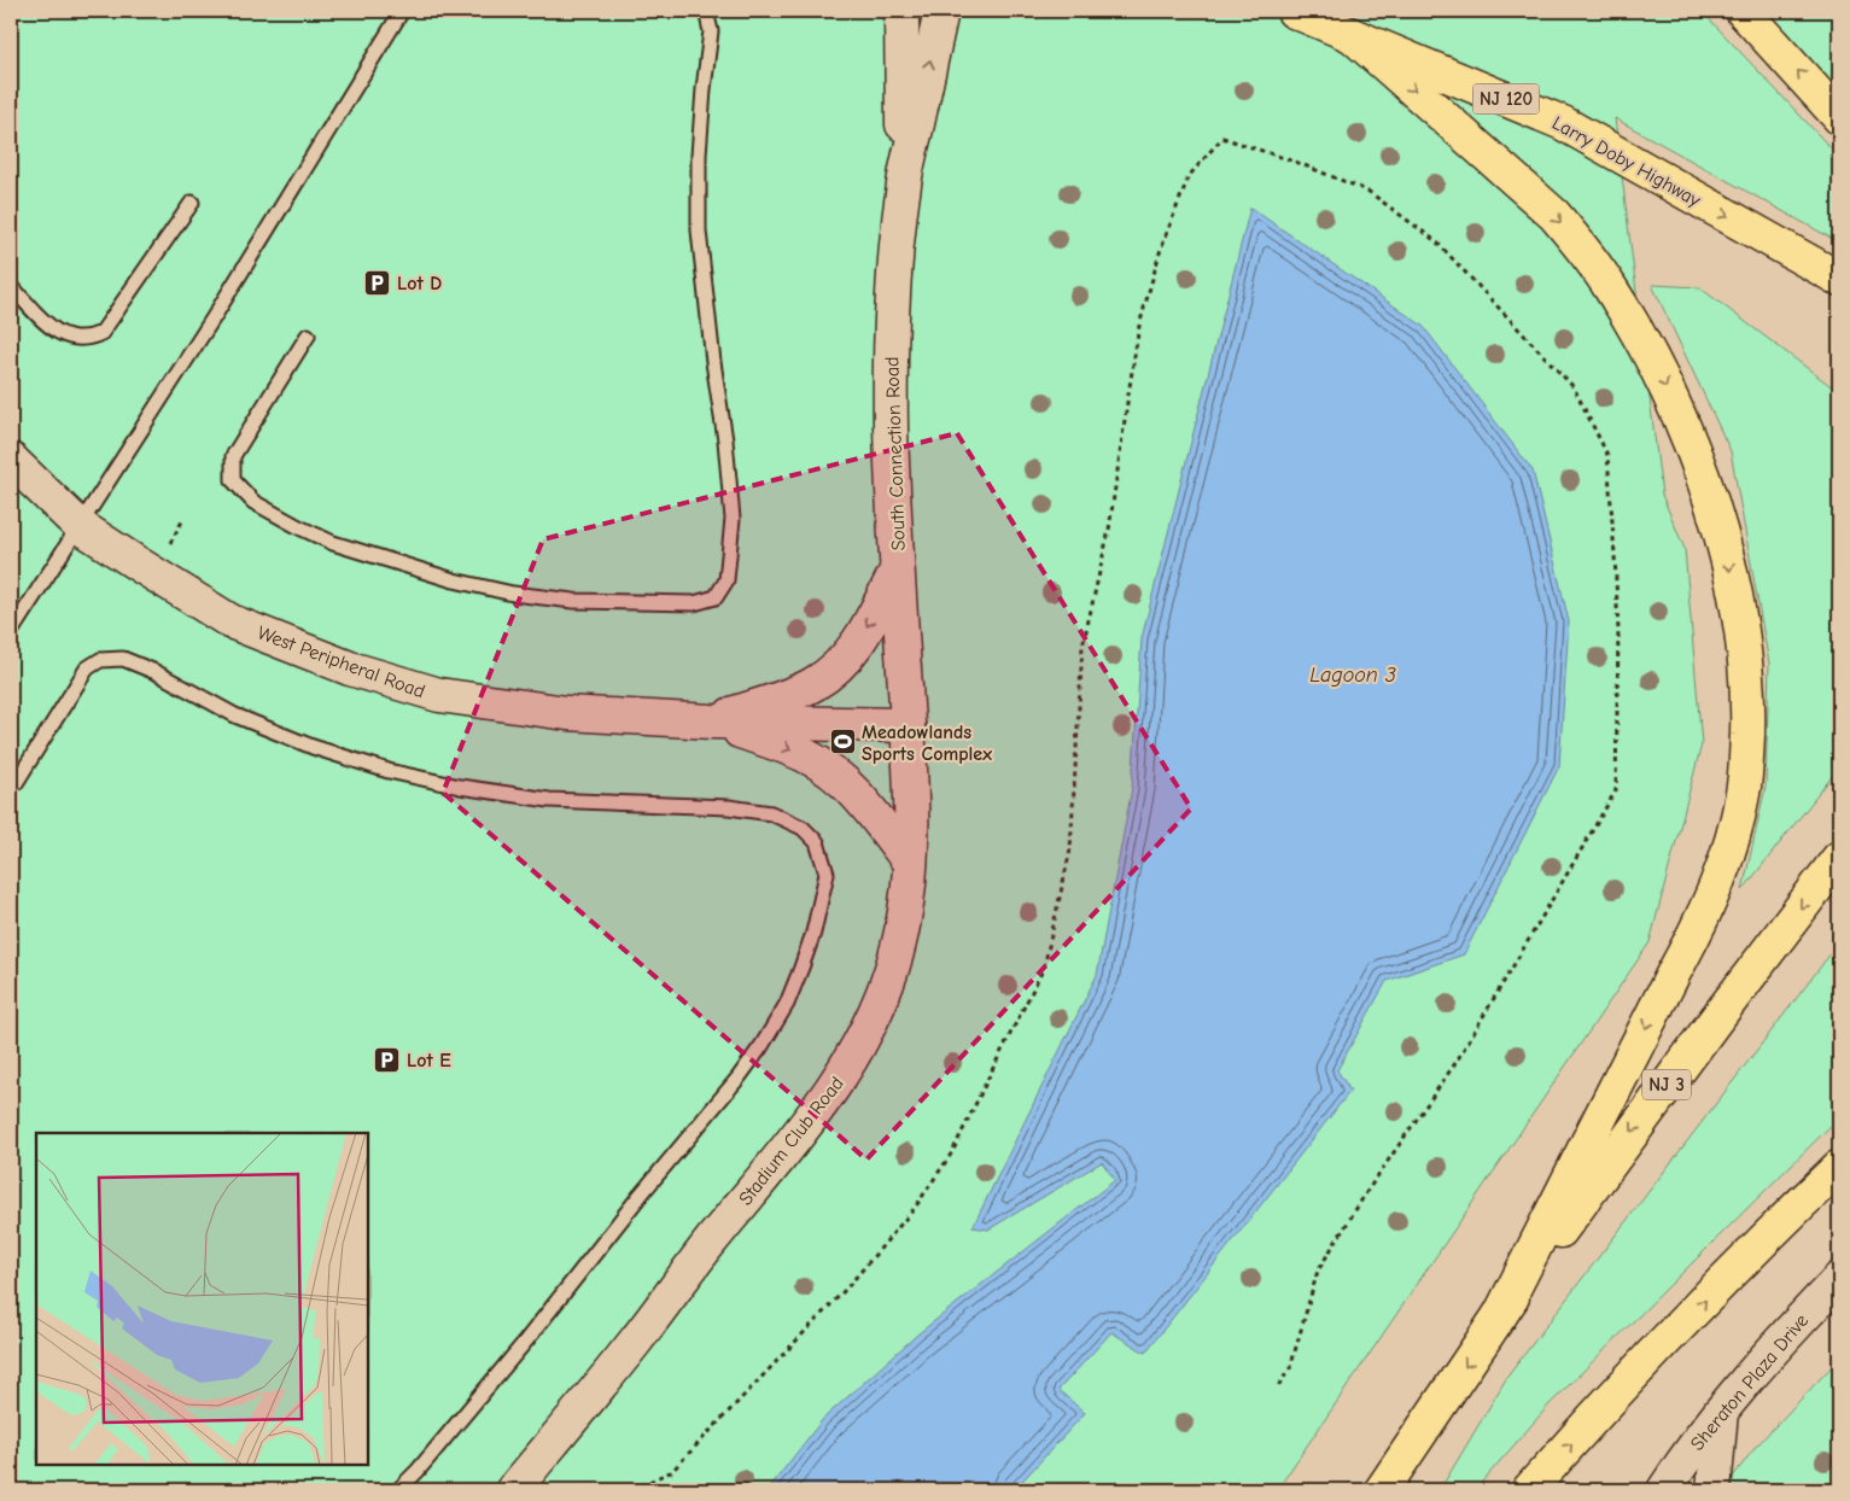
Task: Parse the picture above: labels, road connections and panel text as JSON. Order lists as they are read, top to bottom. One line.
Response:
{"streets":{"highway":["NJ 120","Larry Doby Highway","NJ 3"],"street":["South Connection Road","West Peripheral Road","Stadium Club Road","Sheraton Plaza Drive"]},"crossings":[["NJ 120","Larry Doby Highway"],["South Connection Road","West Peripheral Road"],["South Connection Road","Stadium Club Road"],["West Peripheral Road","Stadium Club Road"]],"one_way":["Larry Doby Highway"],"water":["Lagoon 3"],"places":{"parking":["Lot D","Lot E"],"sports":["Meadowlands Sports Complex"]}}
